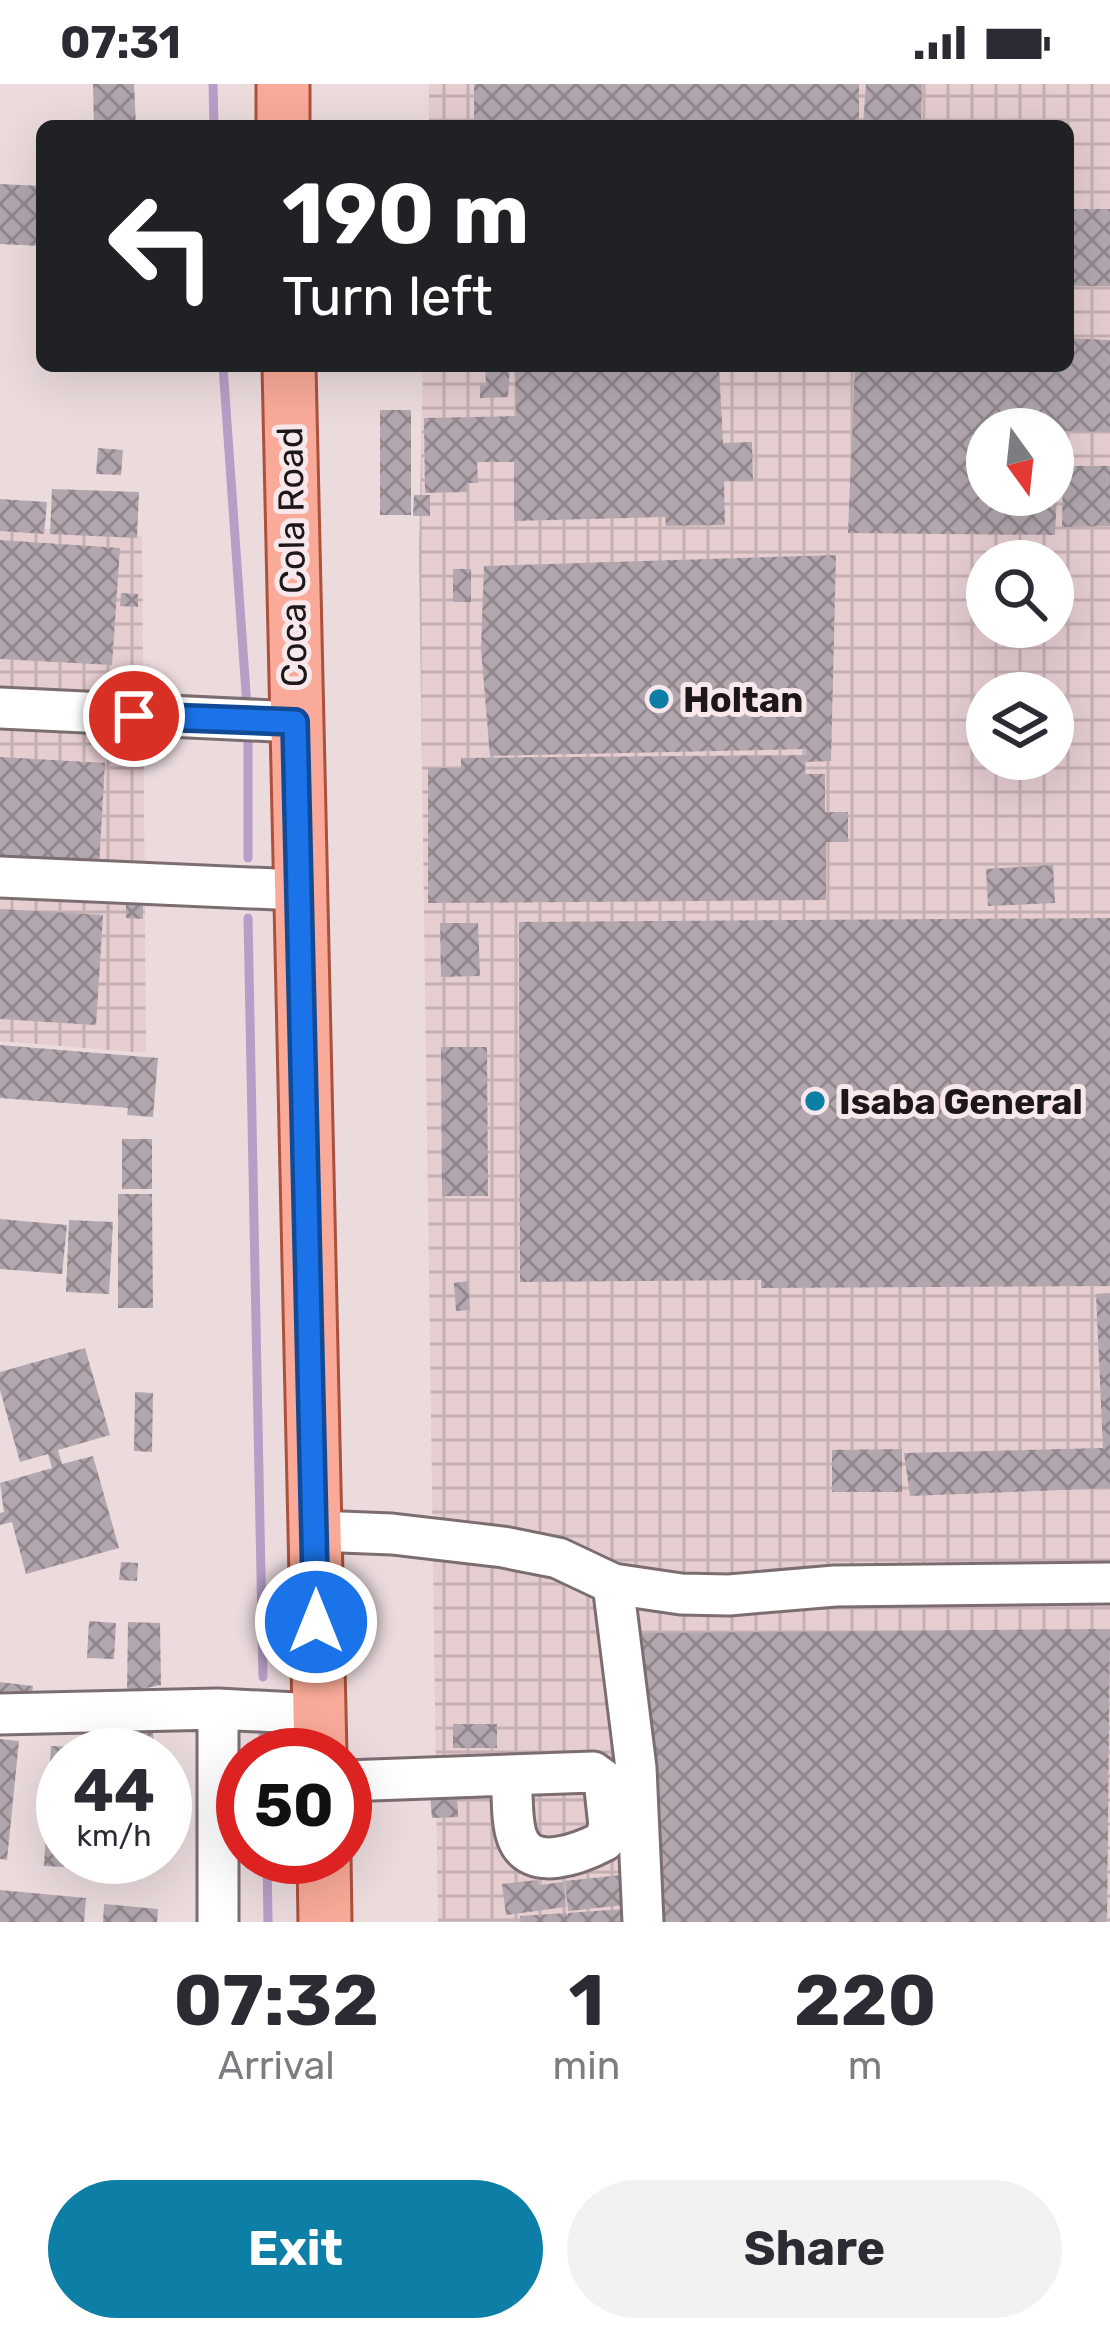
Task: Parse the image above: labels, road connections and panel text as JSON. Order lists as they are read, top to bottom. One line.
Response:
{"streets":{"main road":["Coca Cola Road"]},"places":["Holtan","Isaba General"],"north":"bottom","page":{"status":"07:31","turn":["190 m","Turn left"],"speed":"44 km/h","limit":"50","eta":["07:32","Arrival","1","min","220","m"],"buttons":["Exit","Share"]}}
